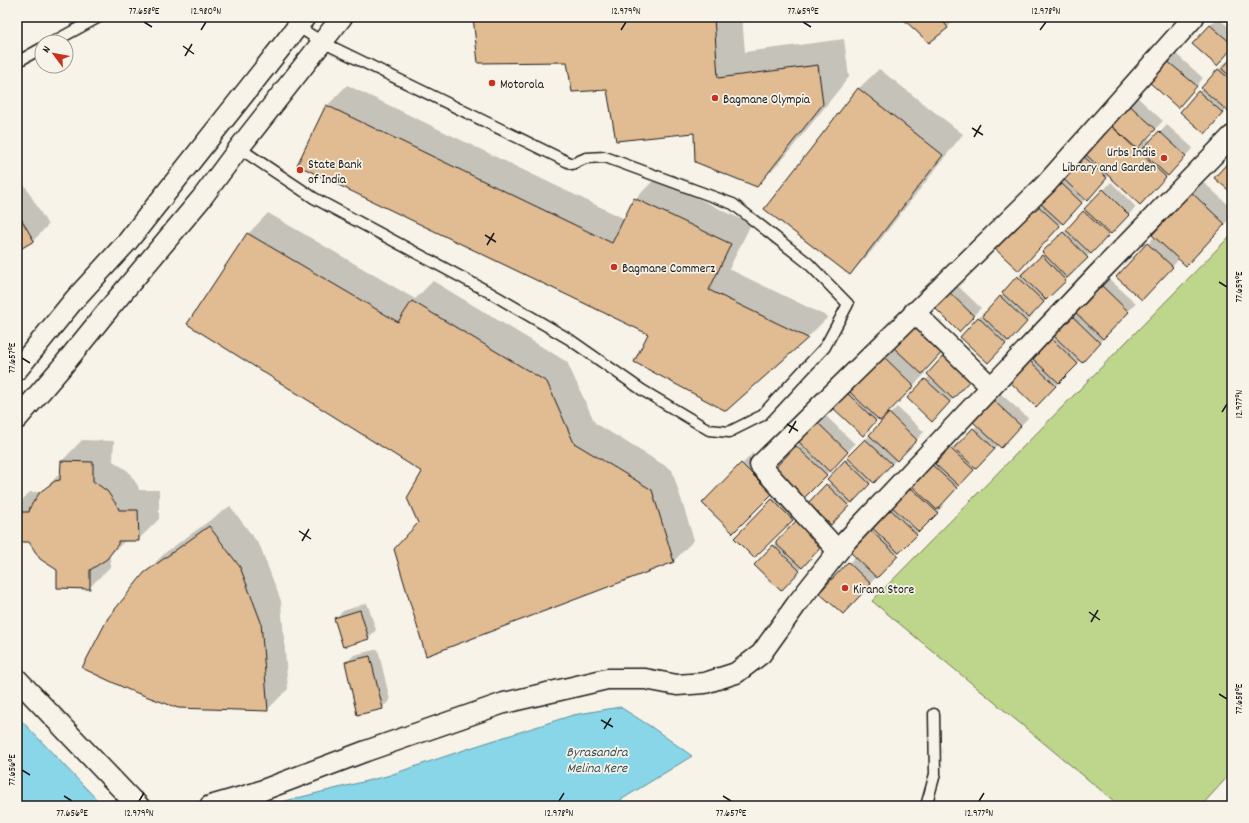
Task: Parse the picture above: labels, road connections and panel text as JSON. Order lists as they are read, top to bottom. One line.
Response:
{"water":["Byrasandra Melina Kere"],"places":["Motorola","Bagmane Olympia","Urbs Indis Library and Garden","State Bank of India","Bagmane Commerz","Kirana Store"],"north":"top left","coordinates":["77.658°E","12.980°N","12.979°N","77.659°E","12.978°N","77.657°E","12.977°N","77.656°E"]}
